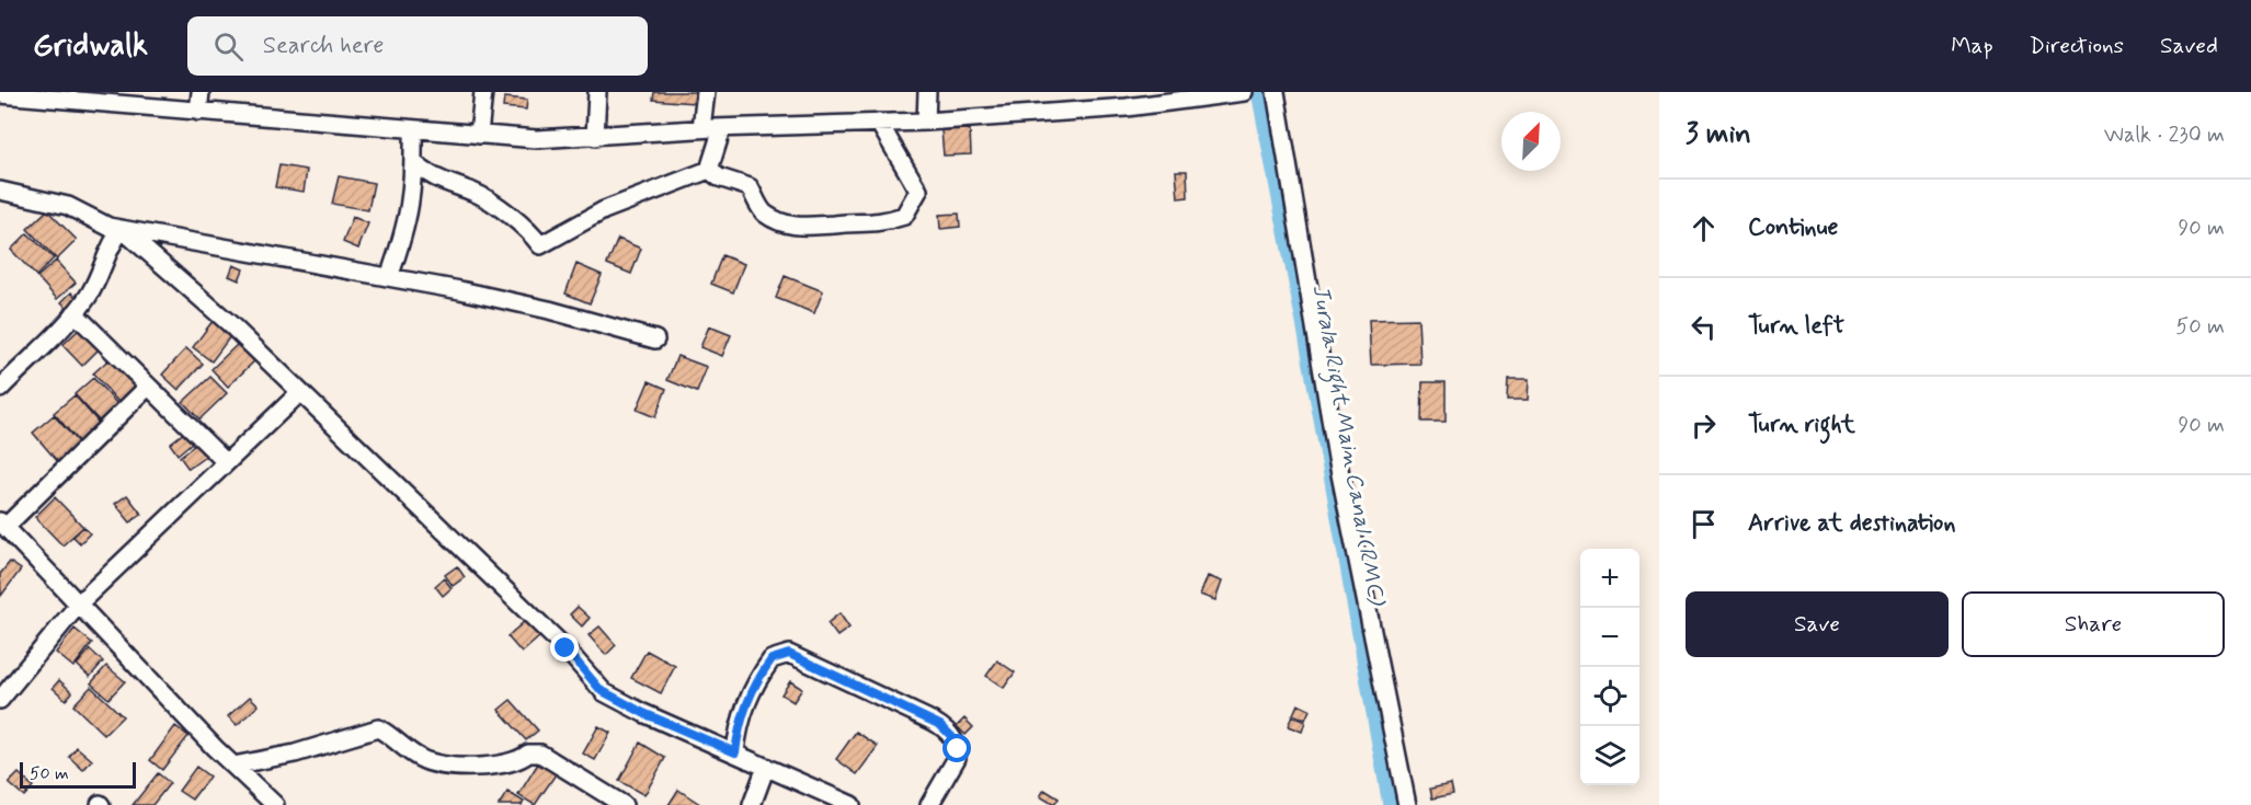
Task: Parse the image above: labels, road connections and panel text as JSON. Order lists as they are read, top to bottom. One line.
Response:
{"water":["Jurala Right Main Canal (RMC)"],"scale_bar":"50 m","north":"top right","page":{"header":"Gridwalk","search":"Search here","nav":["Map","Directions","Saved"],"heading":["3 min","Walk · 230 m"],"list":[["Continue","90 m"],["Turn left","50 m"],["Turn right","90 m"],"Arrive at destination"],"map_buttons":["+","−"],"buttons":["Save","Share"],"scale":"50 m"}}
